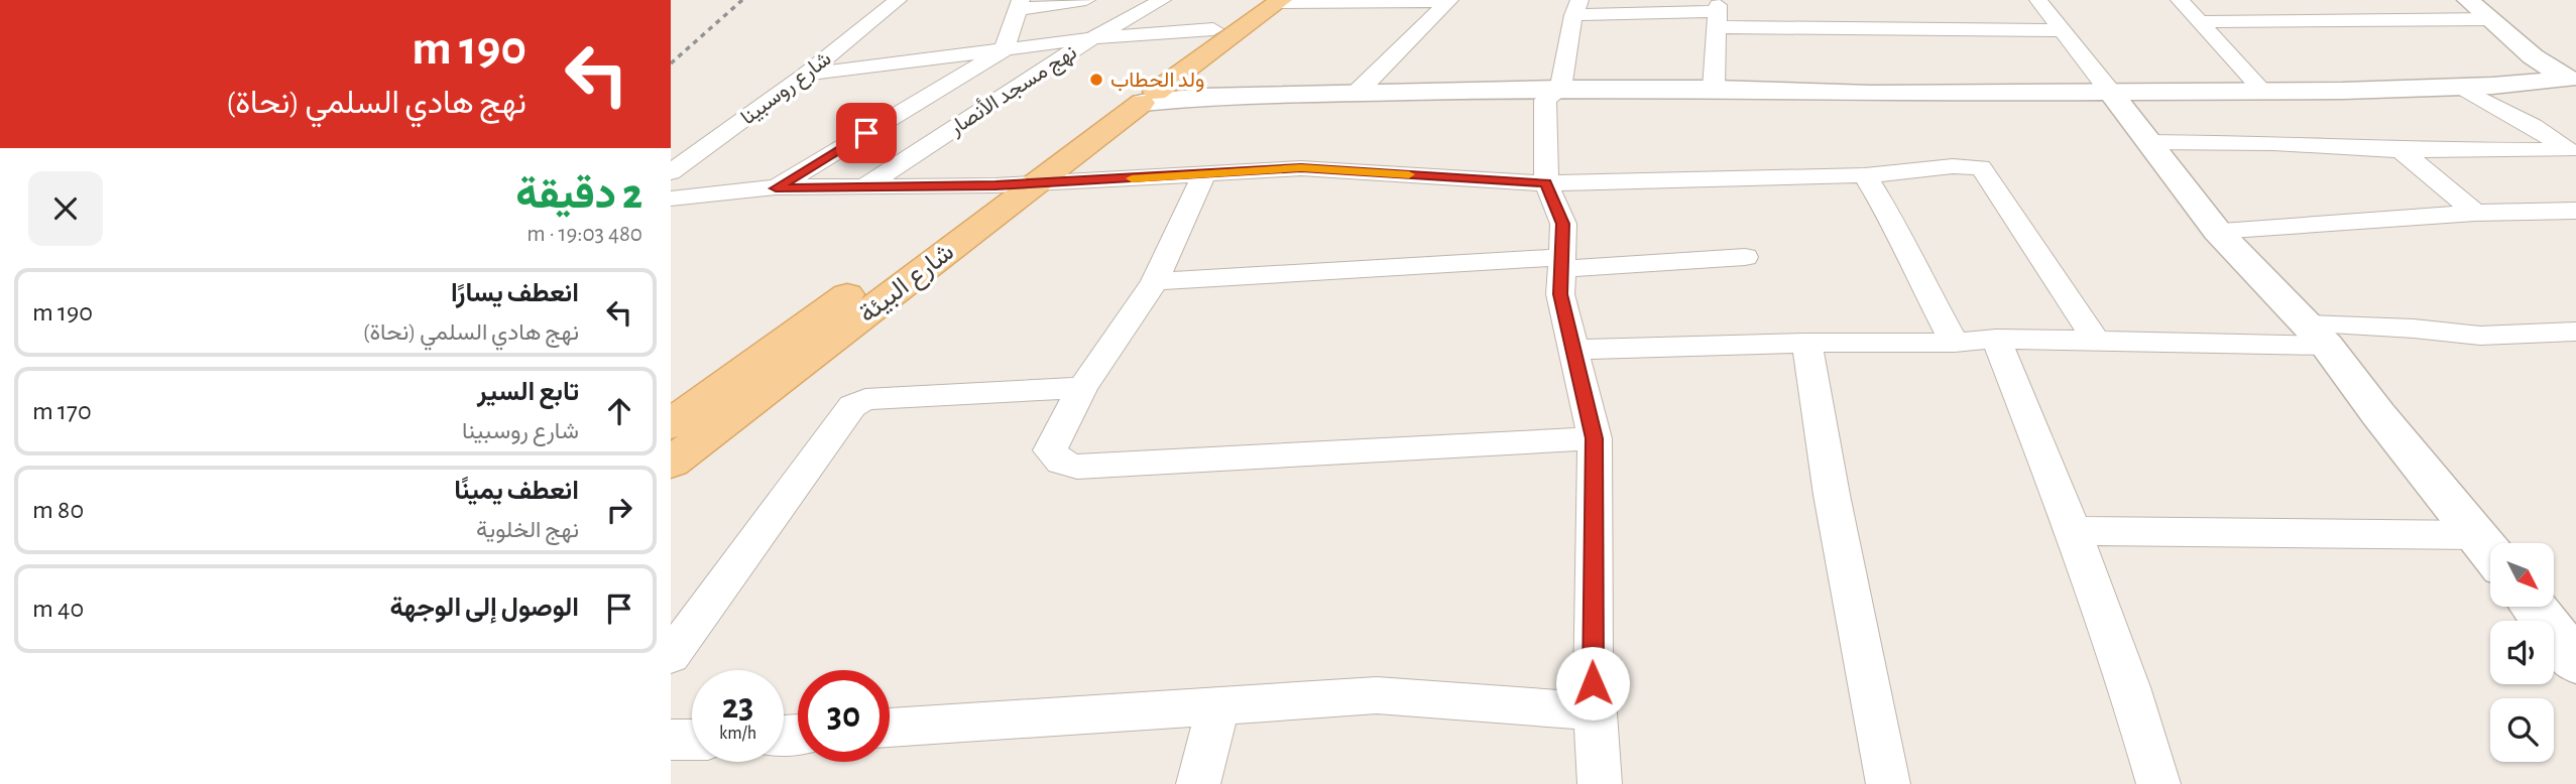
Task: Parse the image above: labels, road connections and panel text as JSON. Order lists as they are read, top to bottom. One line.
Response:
{"streets":{"main road":["شارع البيئة"],"street":["شارع روسبينا","نهج مسجد الأنصار"]},"places":["ولد الحطاب"],"north":"bottom right","page":{"turn":["190 m","نهج هادي السلمي (نحاة)"],"heading":["2 دقيقة","480 m · 19:03"],"list":[{"name":"انعطف يسارًا","note":"نهج هادي السلمي (نحاة)","value":"190 m"},{"name":"تابع السير","note":"شارع روسبينا","value":"170 m"},{"name":"انعطف يمينًا","note":"نهج الخلوية","value":"80 m"},{"name":"الوصول إلى الوجهة","value":"40 m"}],"speed":"23 km/h","limit":"30"}}
